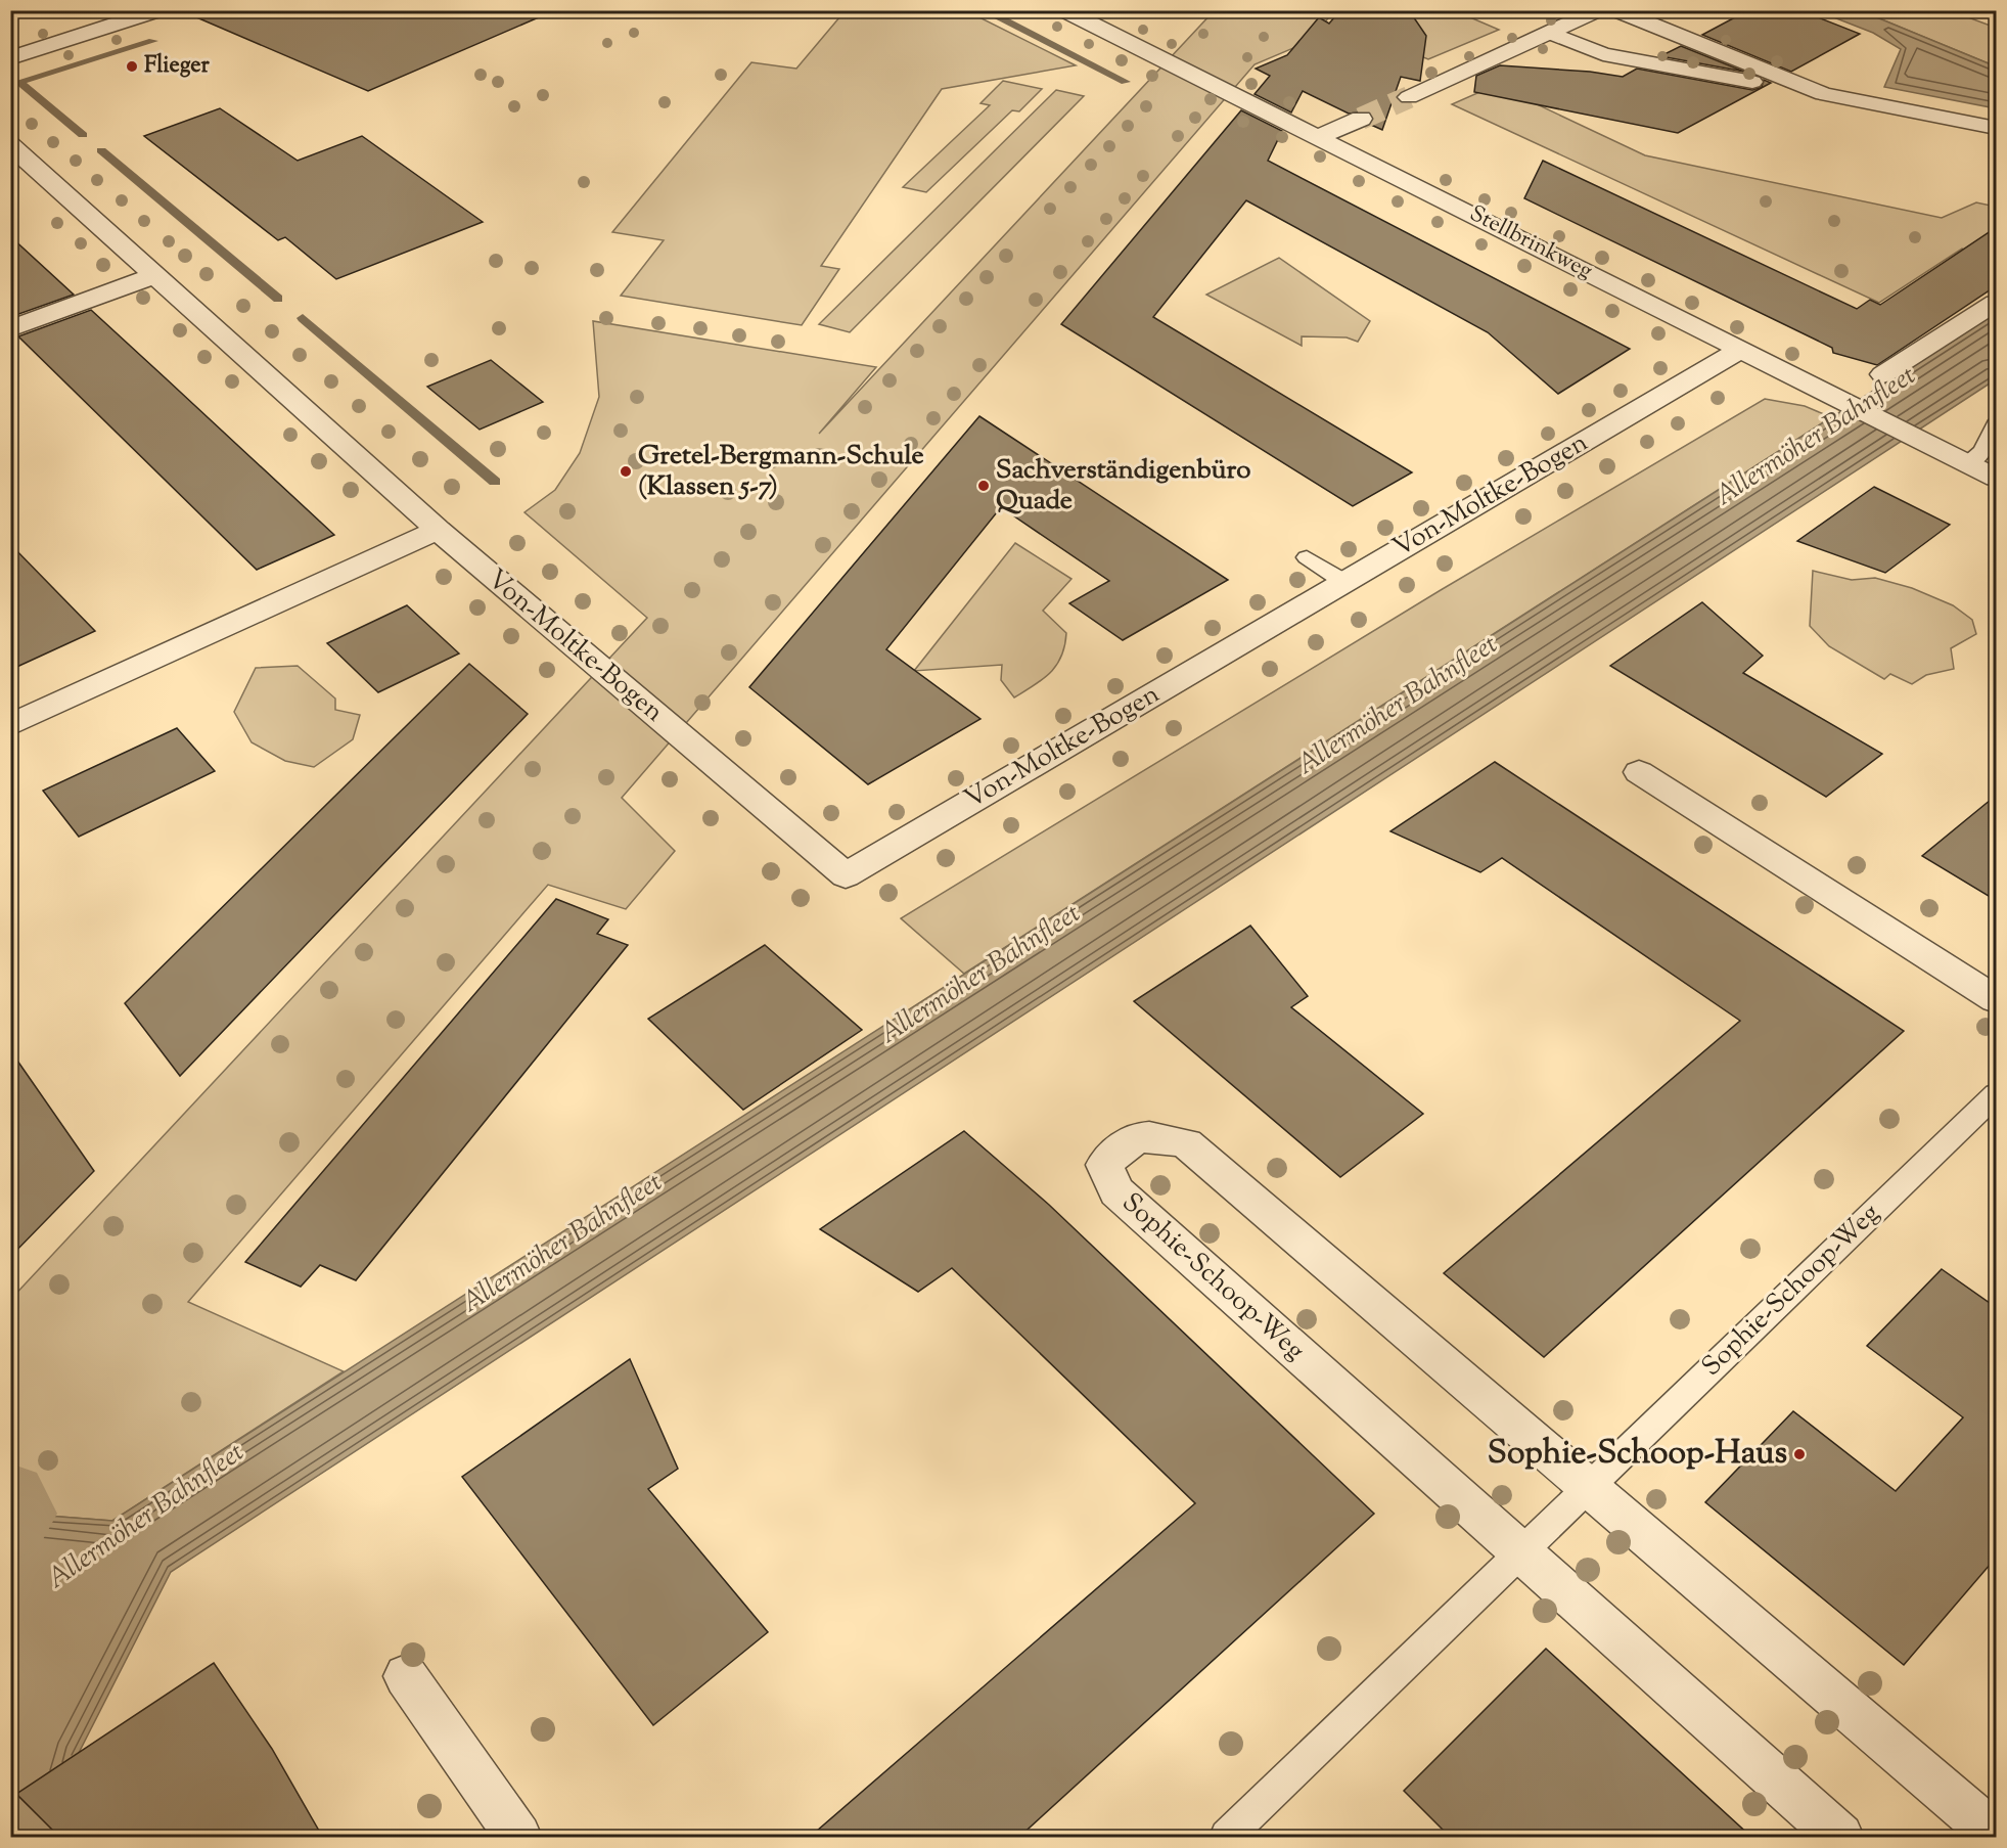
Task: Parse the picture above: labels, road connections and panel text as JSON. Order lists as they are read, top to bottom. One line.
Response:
{"streets":{"street":["Stellbrinkweg","Von-Moltke-Bogen","Sophie-Schoop-Weg"]},"crossings":[["Stellbrinkweg","Von-Moltke-Bogen"]],"water":["Allermöher Bahnfleet"],"places":["Flieger","Gretel-Bergmann-Schule (Klassen 5-7)","Sachverständigenbüro Quade","Sophie-Schoop-Haus"]}
